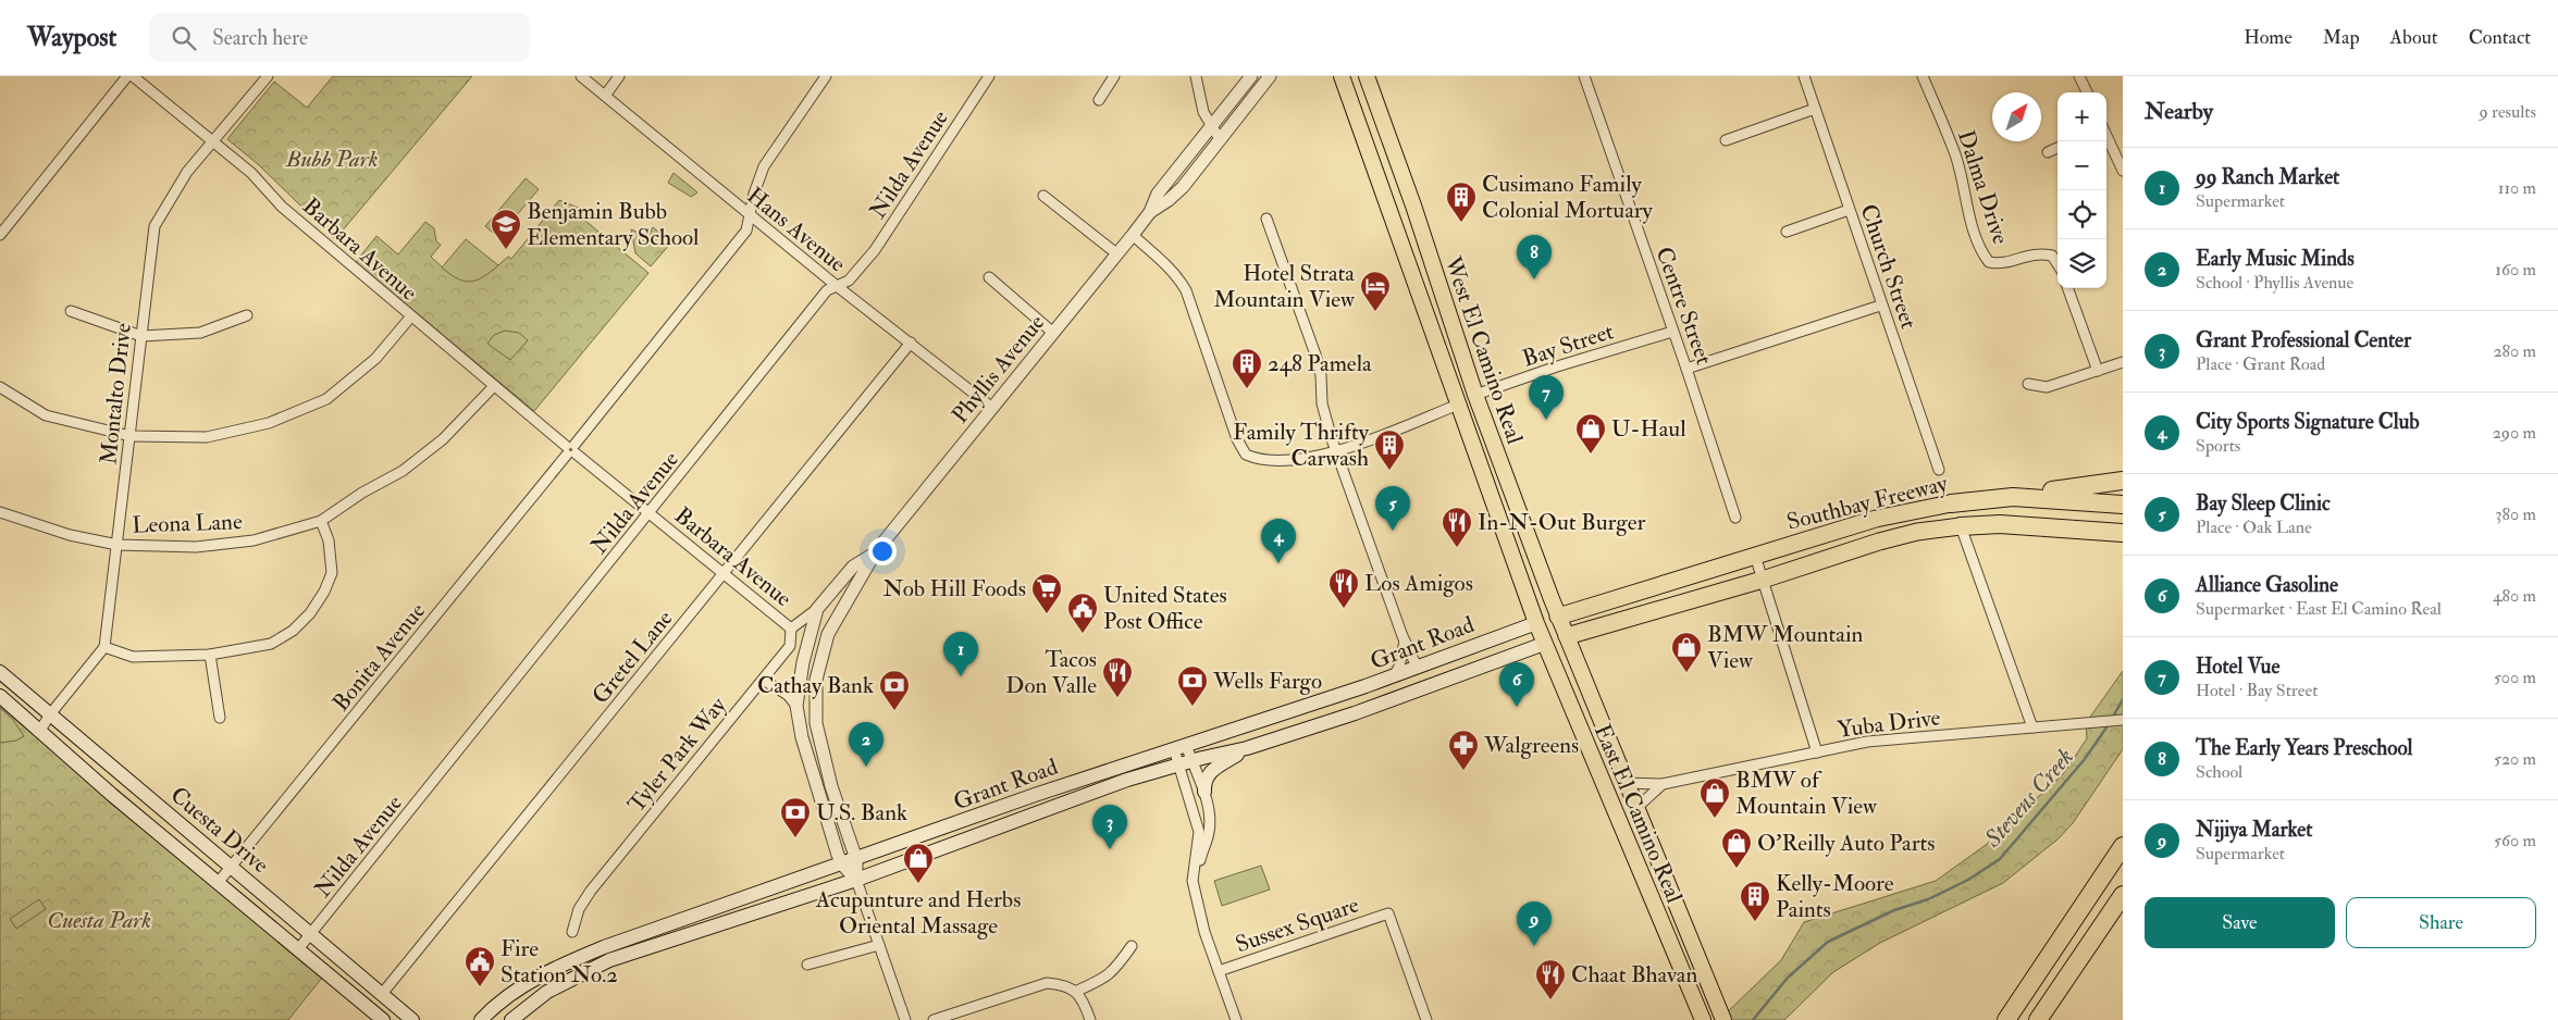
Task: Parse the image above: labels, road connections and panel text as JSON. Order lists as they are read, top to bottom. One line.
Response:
{"streets":{"highway":["Southbay Freeway"],"main road":["West El Camino Real","Grant Road","East El Camino Real","Cuesta Drive"],"street":["Nilda Avenue","Dalma Drive","Hans Avenue","Barbara Avenue","Church Street","Centre Street","Bay Street","Phyllis Avenue","Montalto Drive","Leona Lane","Bonita Avenue","Gretel Lane","Yuba Drive","Tyler Park Way","Sussex Square"]},"crossings":[["Nilda Avenue","Hans Avenue"],["Nilda Avenue","Barbara Avenue"],["Nilda Avenue","Cuesta Drive"],["Hans Avenue","Phyllis Avenue"],["Hans Avenue","Bonita Avenue"],["Hans Avenue","Gretel Lane"],["Barbara Avenue","Montalto Drive"],["Barbara Avenue","Leona Lane"],["Barbara Avenue","Bonita Avenue"],["Barbara Avenue","Gretel Lane"],["Barbara Avenue","Tyler Park Way"],["Centre Street","Bay Street"],["Bay Street","West El Camino Real"],["West El Camino Real","Southbay Freeway"],["West El Camino Real","Grant Road"],["West El Camino Real","East El Camino Real"],["Phyllis Avenue","Grant Road"],["Montalto Drive","Leona Lane"],["Southbay Freeway","Grant Road"],["Grant Road","East El Camino Real"],["Bonita Avenue","Cuesta Drive"],["Gretel Lane","Cuesta Drive"],["Yuba Drive","East El Camino Real"]],"water":["Stevens Creek"],"parks":["Bubb Park","Cuesta Park"],"places":{"building":["Cusimano Family Colonial Mortuary","248 Pamela","Family Thrifty Carwash","Kelly-Moore Paints"],"school or university":["Benjamin Bubb Elementary School"],"hotel":["Hotel Strata Mountain View"],"shop":["U-Haul","BMW Mountain View","BMW of Mountain View","O'Reilly Auto Parts","Acupunture and Herbs Oriental Massage"],"restaurant":["In-N-Out Burger","Los Amigos","Tacos Don Valle","Chaat Bhavan"],"supermarket":["Nob Hill Foods"],"public building":["United States Post Office","Fire Station No.2"],"bank":["Wells Fargo","Cathay Bank","U.S. Bank"],"pharmacy":["Walgreens"]},"north":"top right","page":{"header":"Waypost","search":"Search here","nav":["Home","Map","About","Contact"],"heading":["Nearby","9 results"],"map_buttons":["+","−"],"list":[{"mark":"1","name":"99 Ranch Market","note":"Supermarket","value":"110 m"},{"mark":"2","name":"Early Music Minds","note":"School · Phyllis Avenue","value":"160 m"},{"mark":"3","name":"Grant Professional Center","note":"Place · Grant Road","value":"280 m"},{"mark":"4","name":"City Sports Signature Club","note":"Sports","value":"290 m"},{"mark":"5","name":"Bay Sleep Clinic","note":"Place · Oak Lane","value":"380 m"},{"mark":"6","name":"Alliance Gasoline","note":"Supermarket · East El Camino Real","value":"480 m"},{"mark":"7","name":"Hotel Vue","note":"Hotel · Bay Street","value":"500 m"},{"mark":"8","name":"The Early Years Preschool","note":"School","value":"520 m"},{"mark":"9","name":"Nijiya Market","note":"Supermarket","value":"560 m"}],"pins":["8","7","5","4","1","6","2","3","9"],"buttons":["Save","Share"]}}
